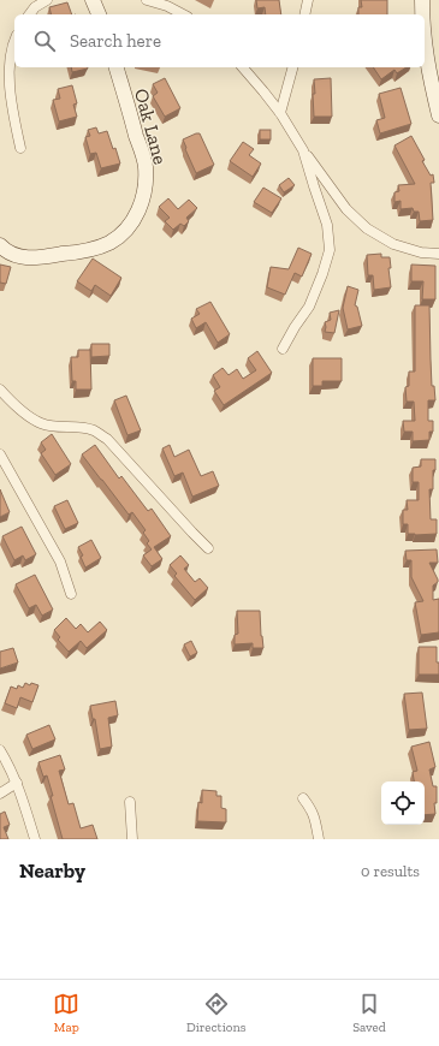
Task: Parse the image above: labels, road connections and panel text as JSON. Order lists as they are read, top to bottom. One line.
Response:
{"streets":{"street":["Oak Lane"]},"page":{"search":"Search here","heading":["Nearby","0 results"],"nav":["Map","Directions","Saved"]}}
